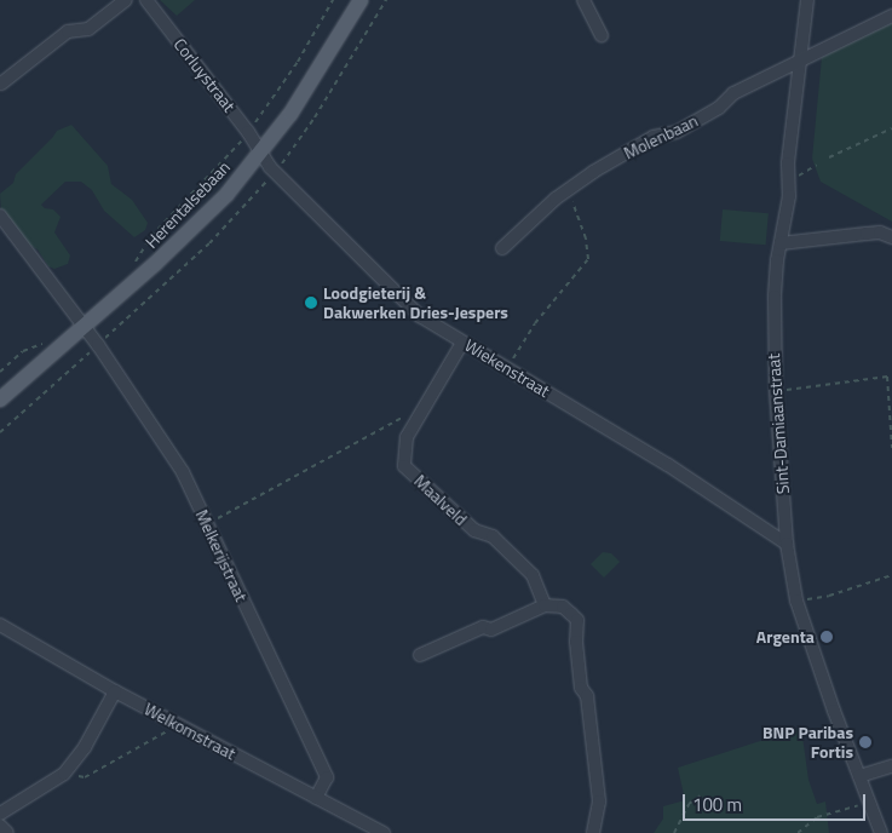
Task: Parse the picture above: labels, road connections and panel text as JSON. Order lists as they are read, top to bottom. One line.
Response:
{"streets":{"main road":["Herentalsebaan"],"street":["Corluystraat","Molenbaan","Wiekenstraat","Sint-Damiaanstraat","Maalveld","Melkerijstraat","Welkomstraat"]},"crossings":[["Corluystraat","Herentalsebaan"],["Corluystraat","Wiekenstraat"],["Molenbaan","Sint-Damiaanstraat"],["Herentalsebaan","Wiekenstraat"],["Herentalsebaan","Melkerijstraat"],["Wiekenstraat","Sint-Damiaanstraat"],["Wiekenstraat","Maalveld"],["Melkerijstraat","Welkomstraat"]],"places":["Loodgieterij & Dakwerken Dries-Jespers","Argenta","BNP Paribas Fortis"],"scale_bar":"100 m"}
